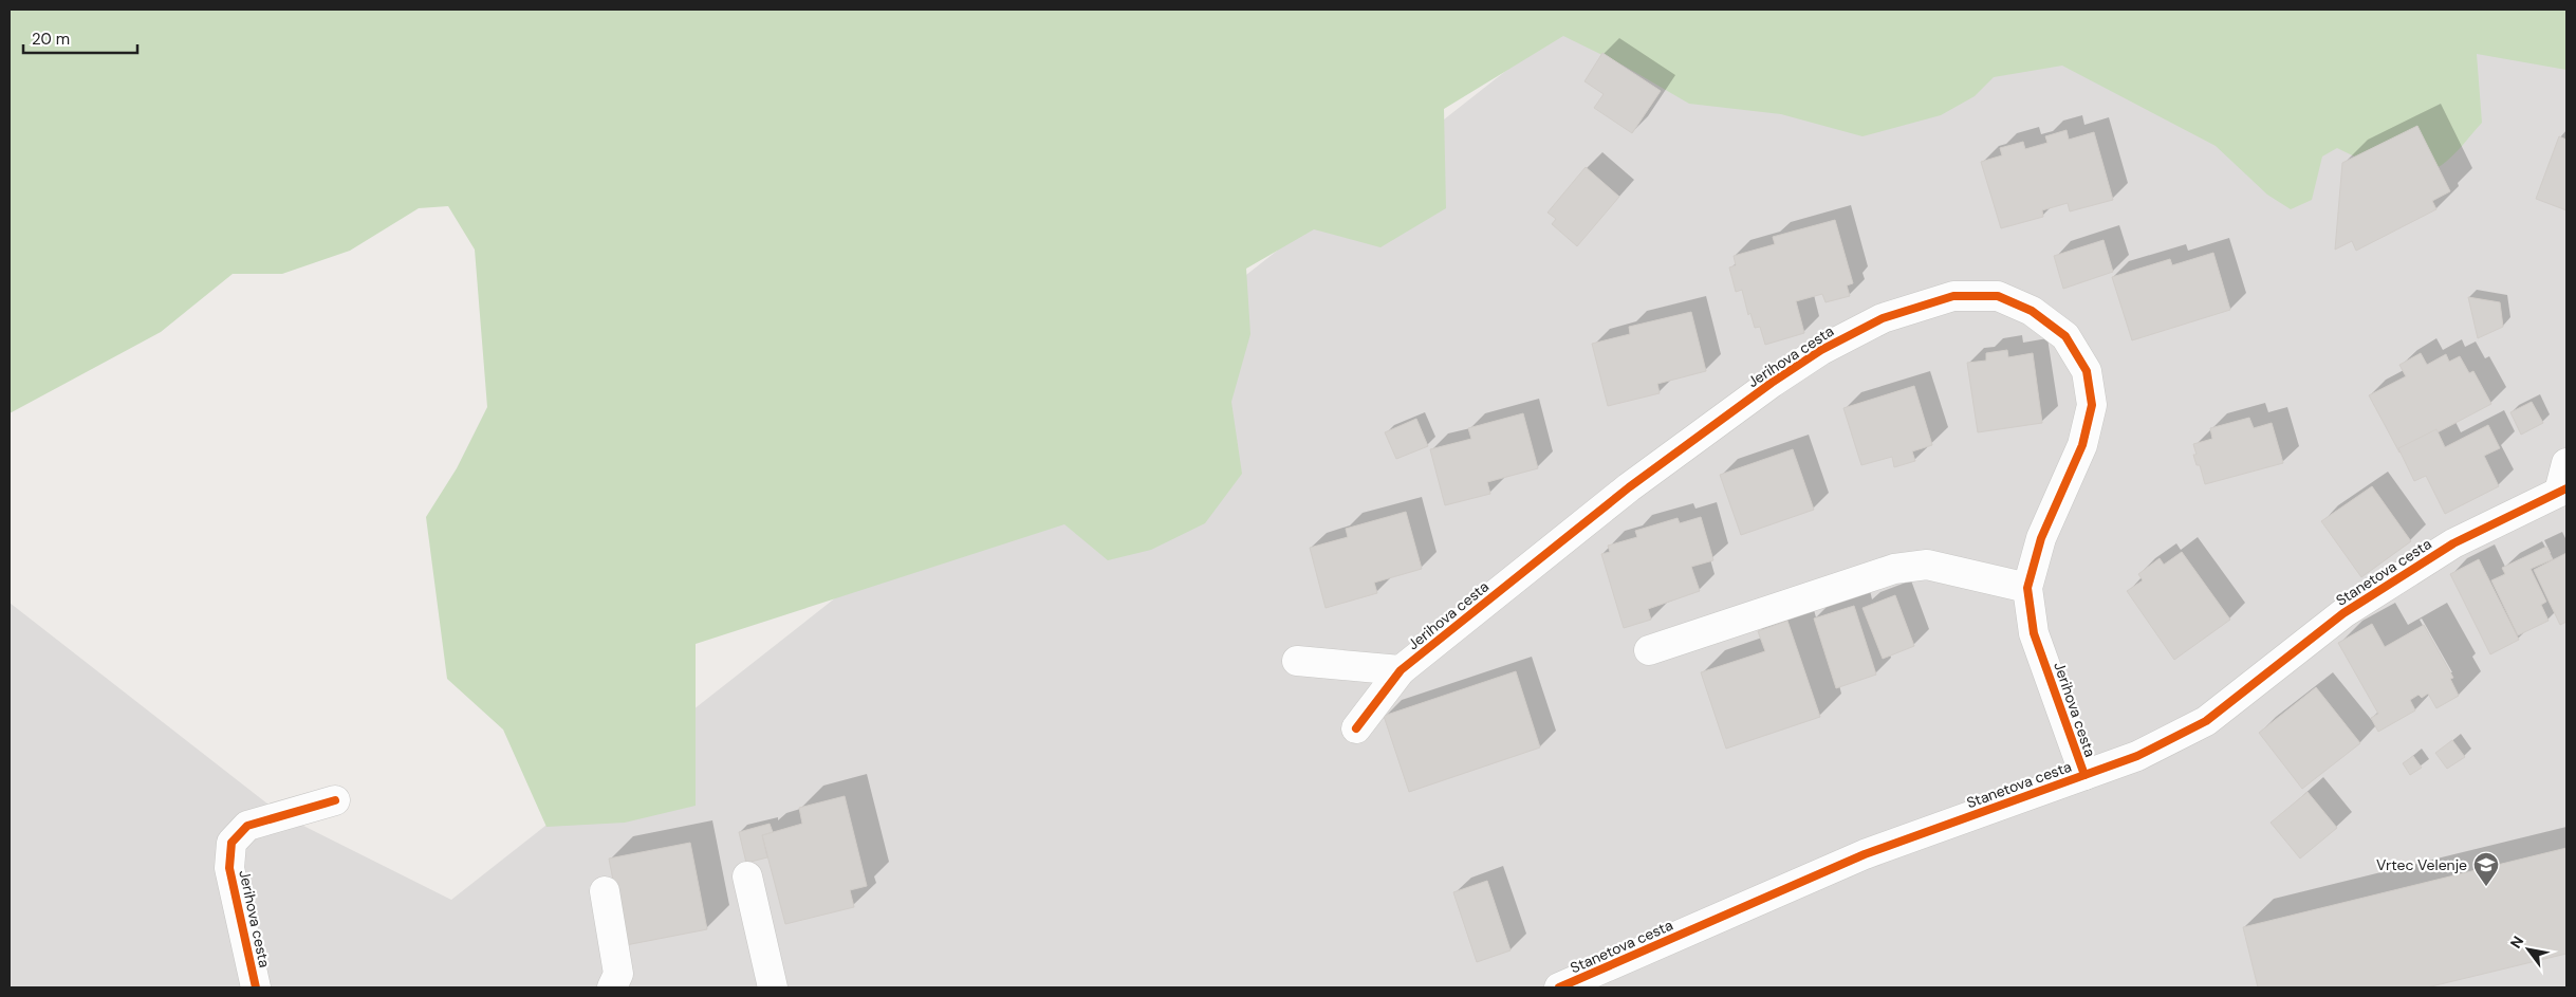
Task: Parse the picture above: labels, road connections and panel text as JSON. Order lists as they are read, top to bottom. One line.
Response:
{"streets":{"street":["Jerihova cesta","Stanetova cesta"]},"crossings":[["Jerihova cesta","Stanetova cesta"]],"places":{"school or university":["Vrtec Velenje"]},"scale_bar":"20 m","north":"top left"}
